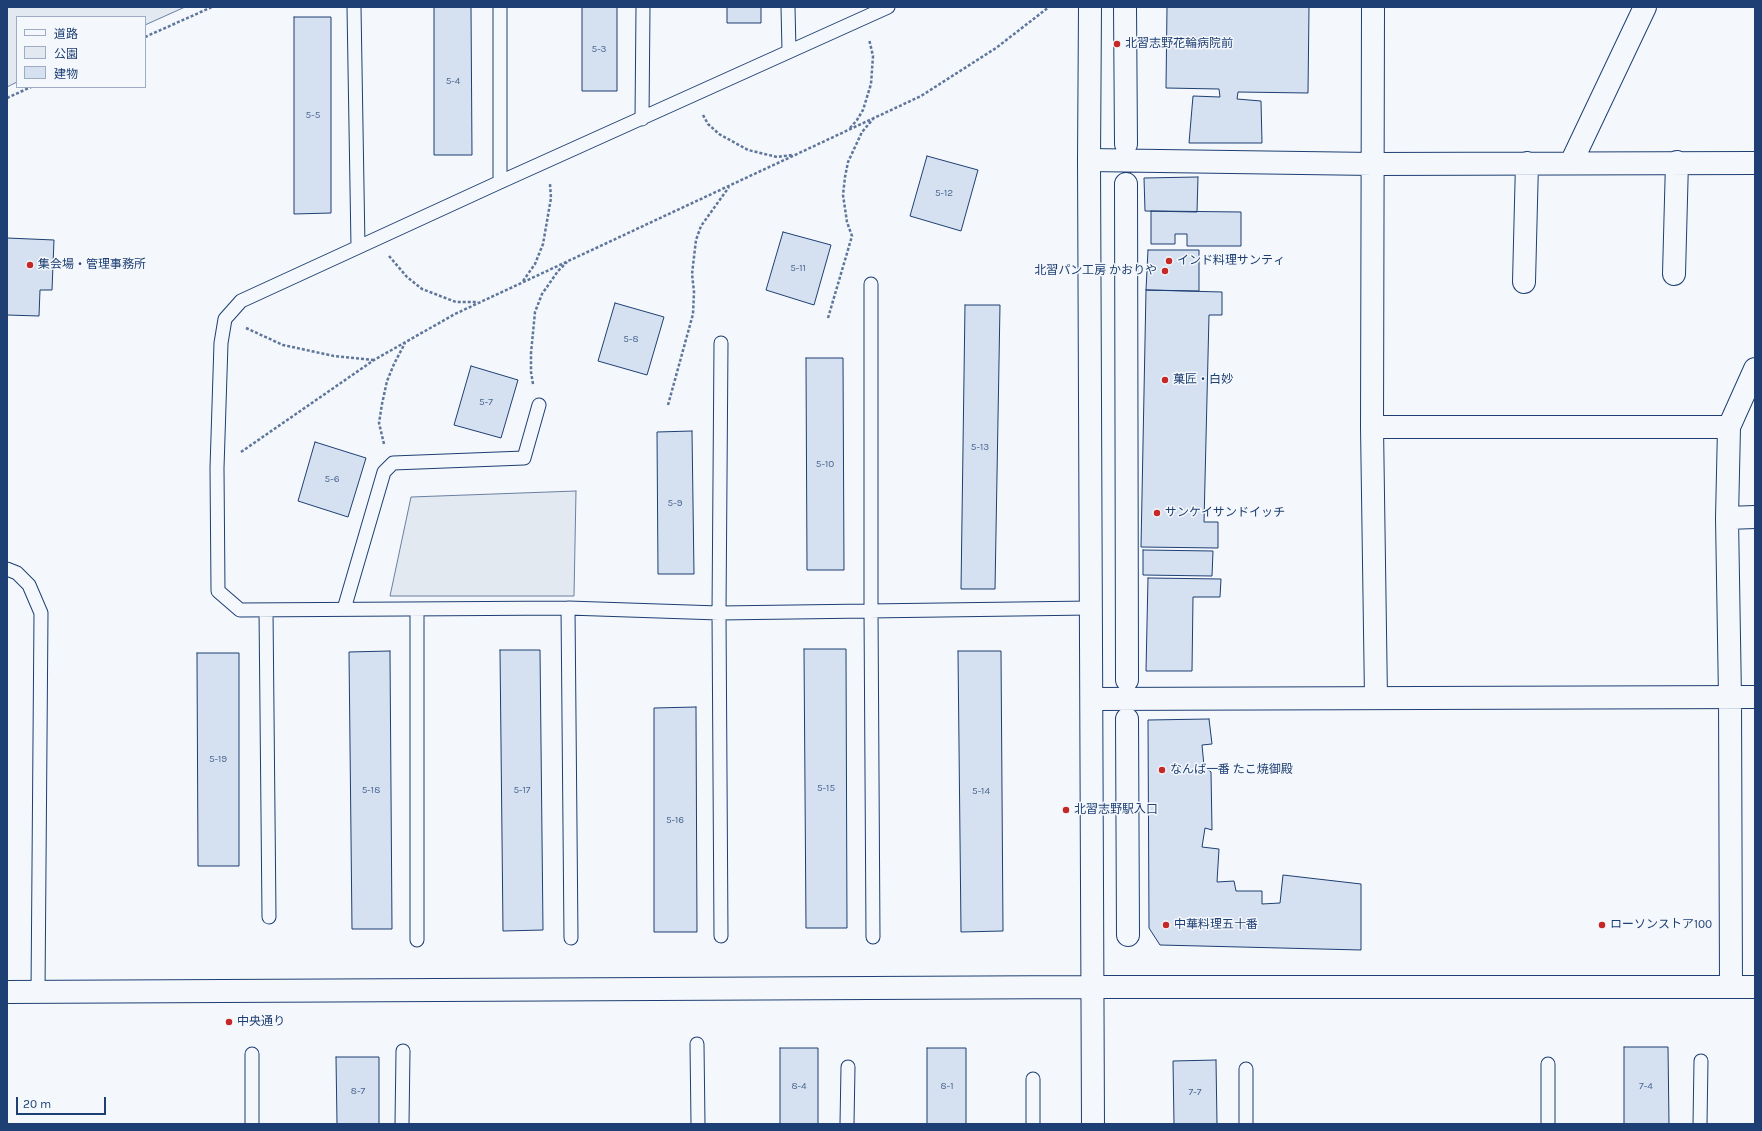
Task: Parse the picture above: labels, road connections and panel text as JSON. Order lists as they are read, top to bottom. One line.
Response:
{"places":["北習志野花輪病院前","インド料理サンティ","集会場・管理事務所","北習パン工房 かおりや","菓匠・白妙","サンケイサンドイッチ","なんば一番 たこ焼御殿","北習志野駅入口","中華料理五十番","ローソンストア100","中央通り"],"house_numbers":["5-3","5-4","5-5","5-12","5-11","5-8","5-7","5-13","5-10","5-6","5-9","5-19","5-15","5-18","5-17","5-14","5-16","8-4","8-1","7-4","8-7","7-7"],"legend":["道路","公園","建物"],"scale_bar":"20 m"}
